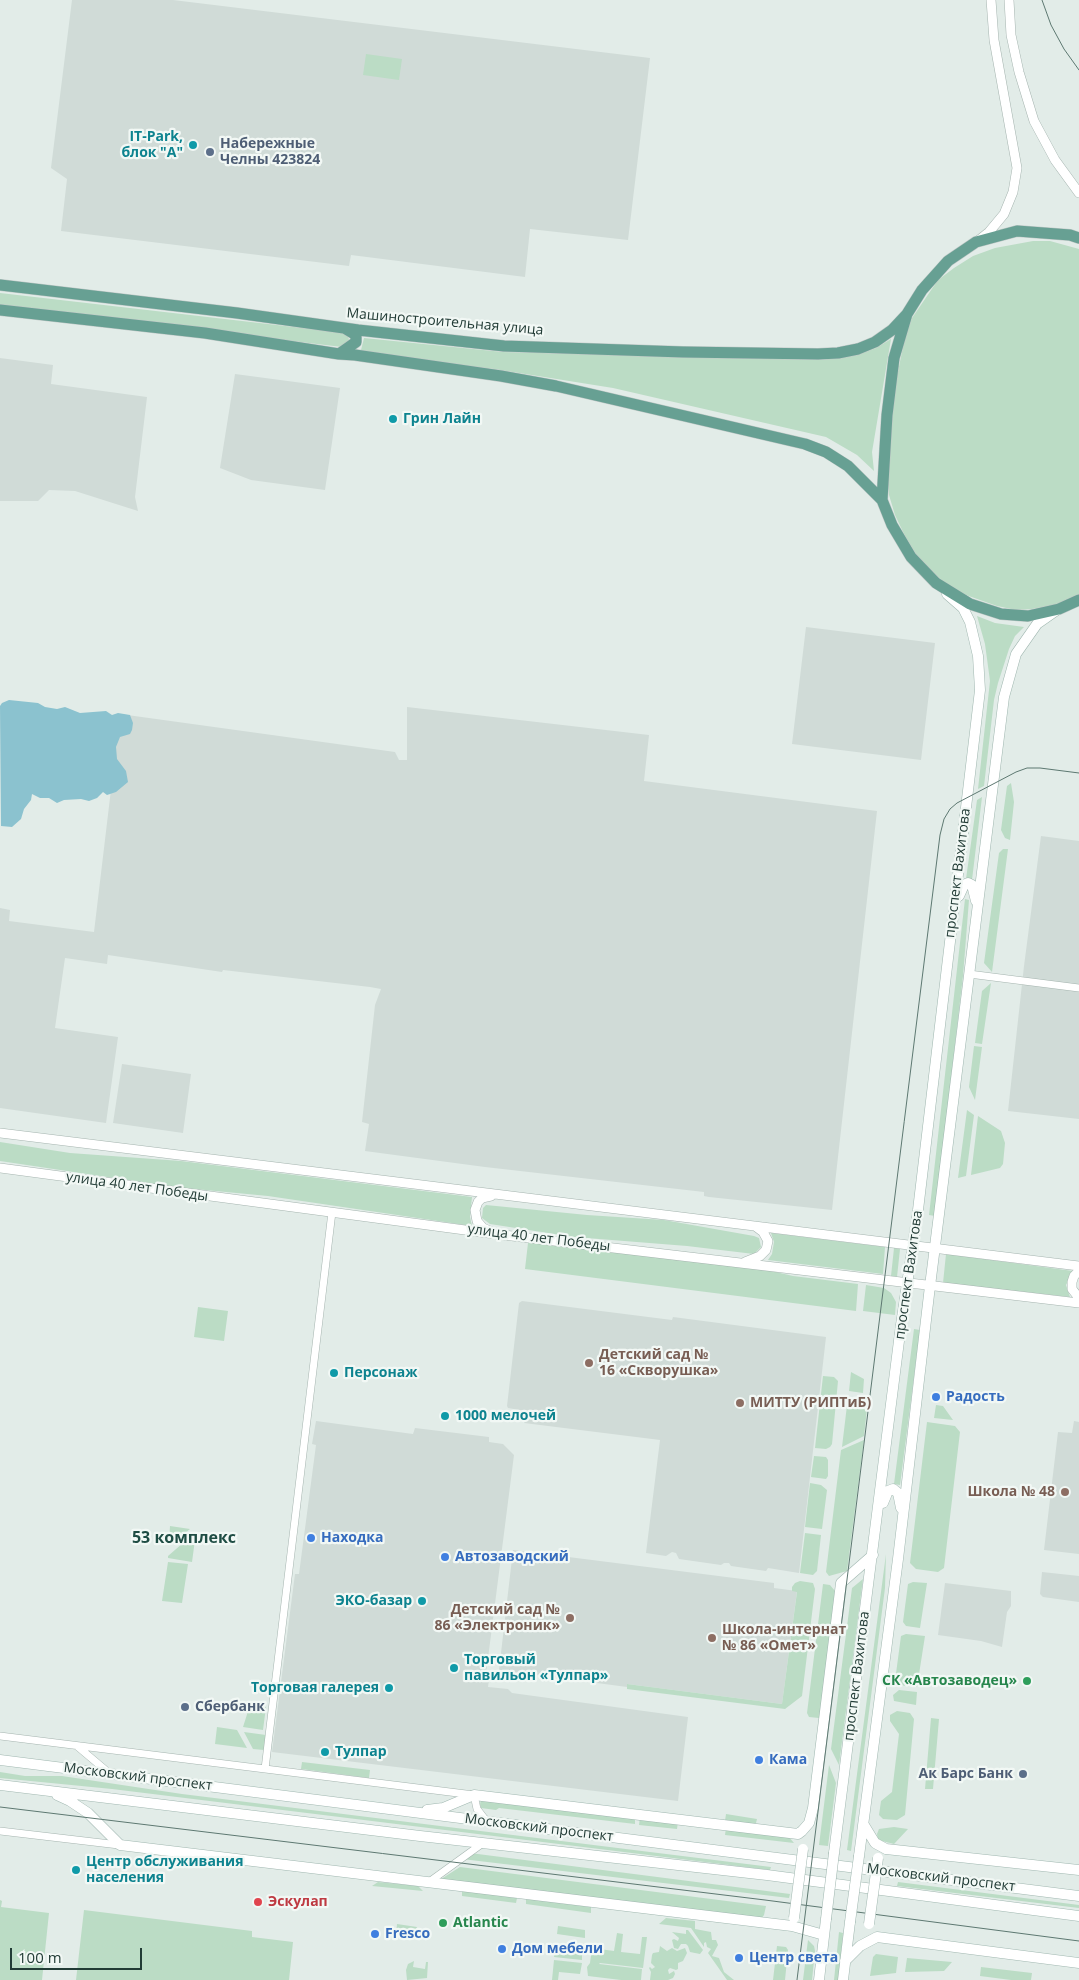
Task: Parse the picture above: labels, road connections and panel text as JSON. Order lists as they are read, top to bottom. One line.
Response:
{"streets":{"main road":["Машиностроительная улица","проспект Вахитова","Московский проспект"],"street":["улица 40 лет Победы"]},"crossings":[["проспект Вахитова","улица 40 лет Победы"]],"districts":["53 комплекс"],"places":["IT-Park, блок \"А\"","Набережные Челны 423824","Грин Лайн","Детский сад № 16 «Скворушка»","Персонаж","Радость","МИТТУ (РИПТиБ)","1000 мелочей","Школа № 48","Находка","Автозаводский","ЭКО-базар","Детский сад № 86 «Электроник»","Школа-интернат № 86 «Омет»","Торговый павильон «Тулпар»","СК «Автозаводец»","Торговая галерея","Сбербанк","Тулпар","Кама","Ак Барс Банк","Центр обслуживания населения","Эскулап","Atlantic","Fresco","Дом мебели","Центр света"],"scale_bar":"100 m"}
